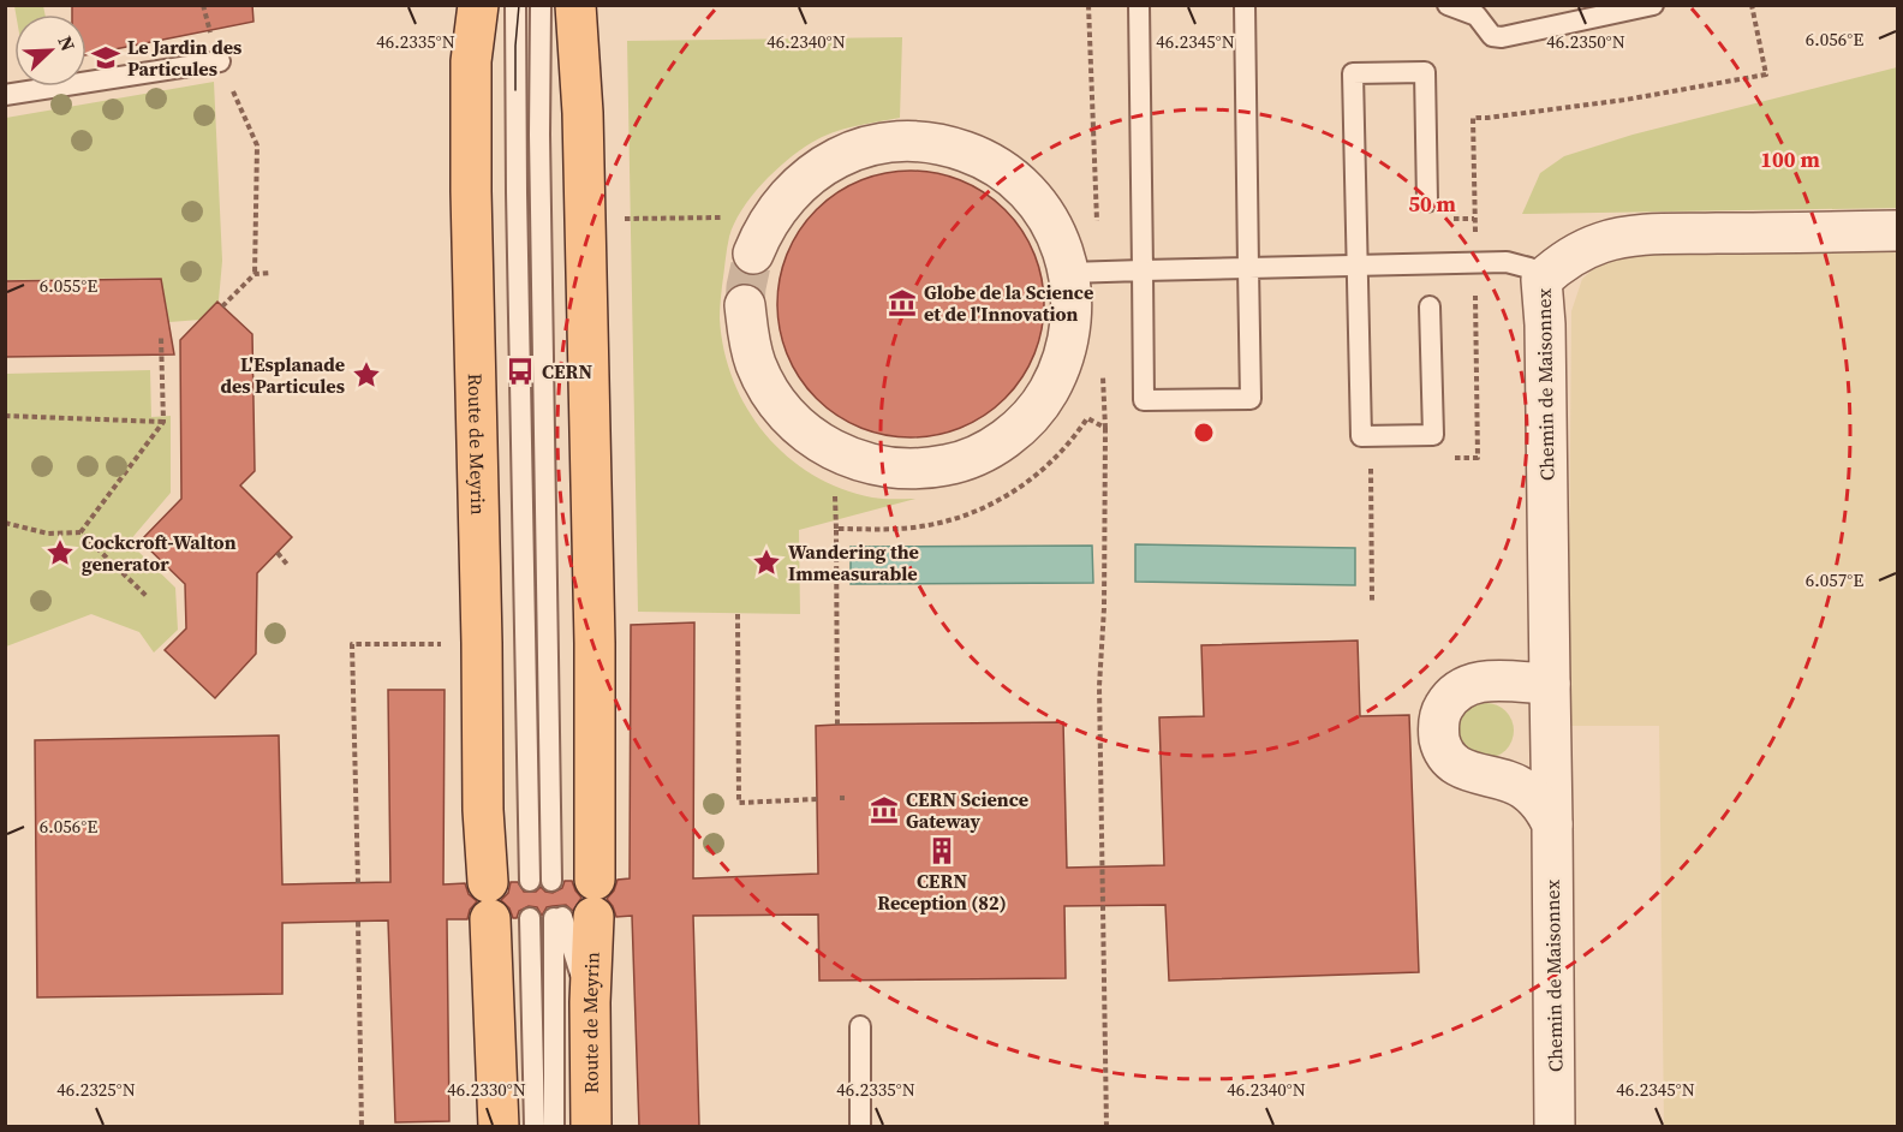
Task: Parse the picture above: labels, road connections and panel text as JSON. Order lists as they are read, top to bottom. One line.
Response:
{"streets":{"main road":["Route de Meyrin"],"street":["Chemin de Maisonnex"]},"places":{"school or university":["Le Jardin des Particules"],"museum":["Globe de la Science et de l'Innovation","CERN Science Gateway"],"bus stop":["CERN"],"place":["L'Esplanade des Particules","Cockcroft-Walton generator","Wandering the Immeasurable"],"building":["CERN Reception (82)"]},"north":"top right","coordinates":["6.056°E","46.2335°N","46.2340°N","46.2345°N","46.2350°N","6.055°E","6.057°E","46.2325°N","46.2330°N"],"rings":["100 m","50 m"]}
